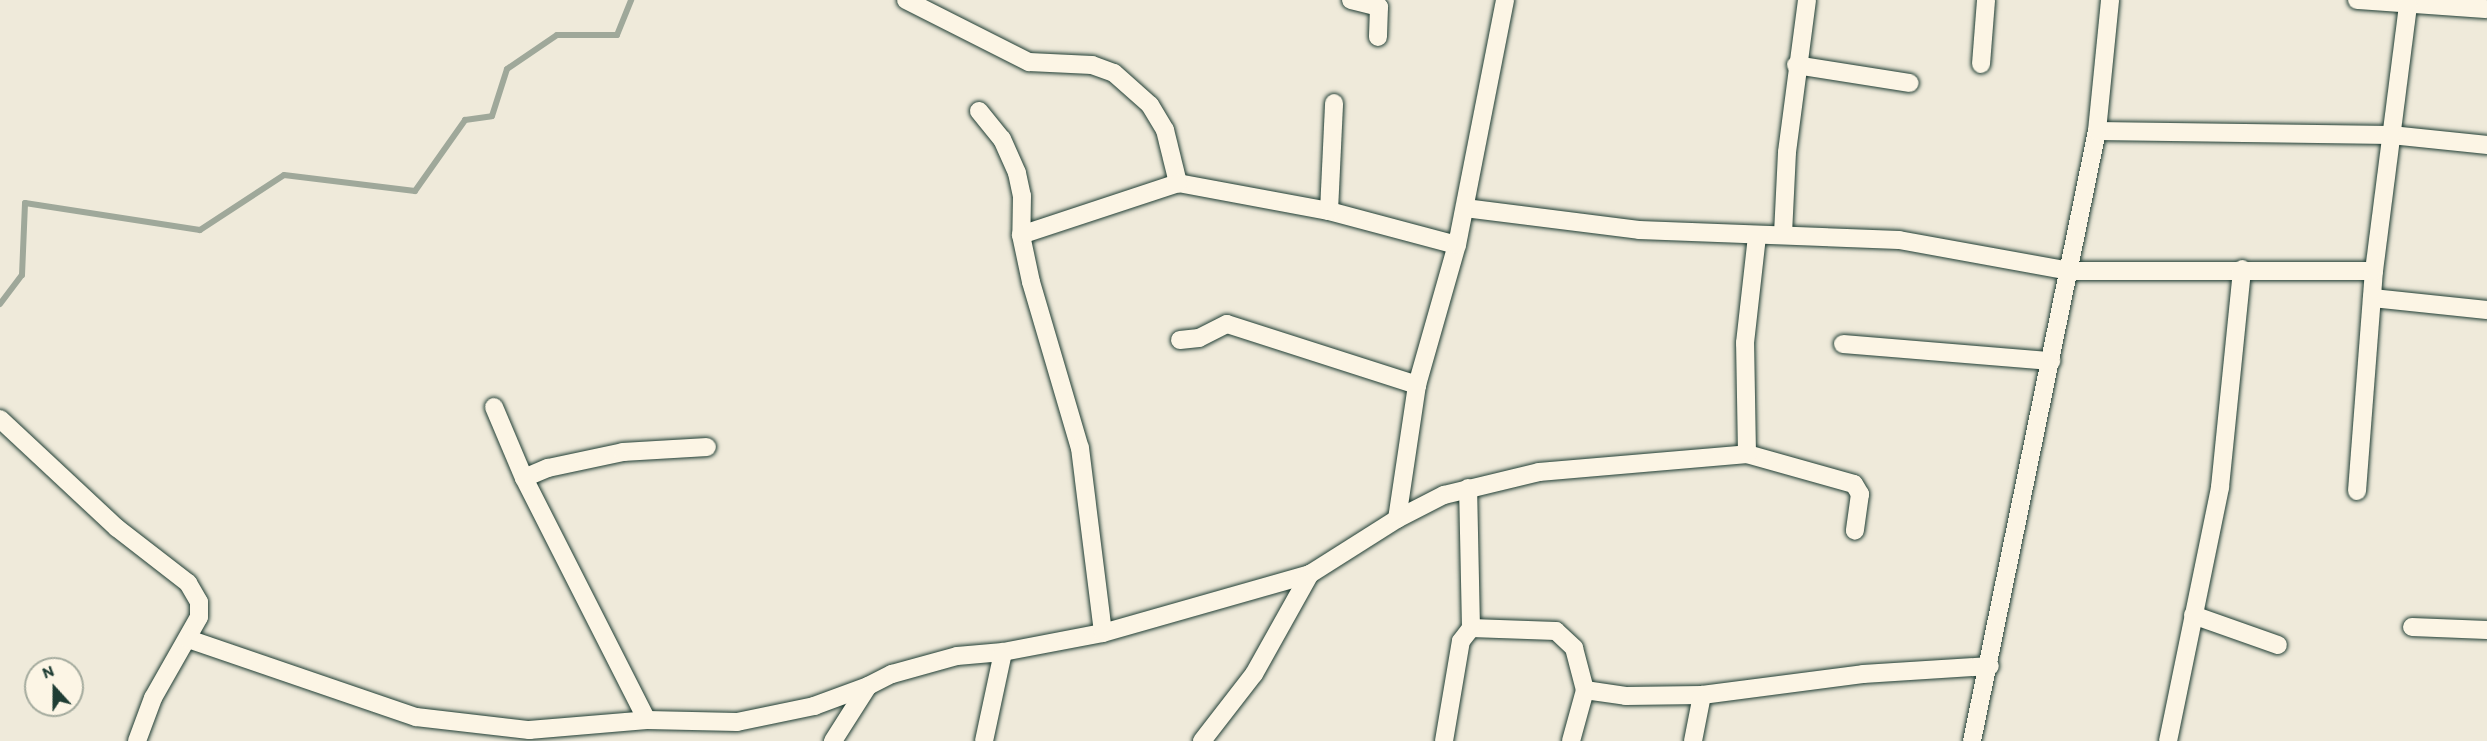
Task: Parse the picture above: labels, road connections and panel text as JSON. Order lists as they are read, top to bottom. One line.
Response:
{"north":"top"}
